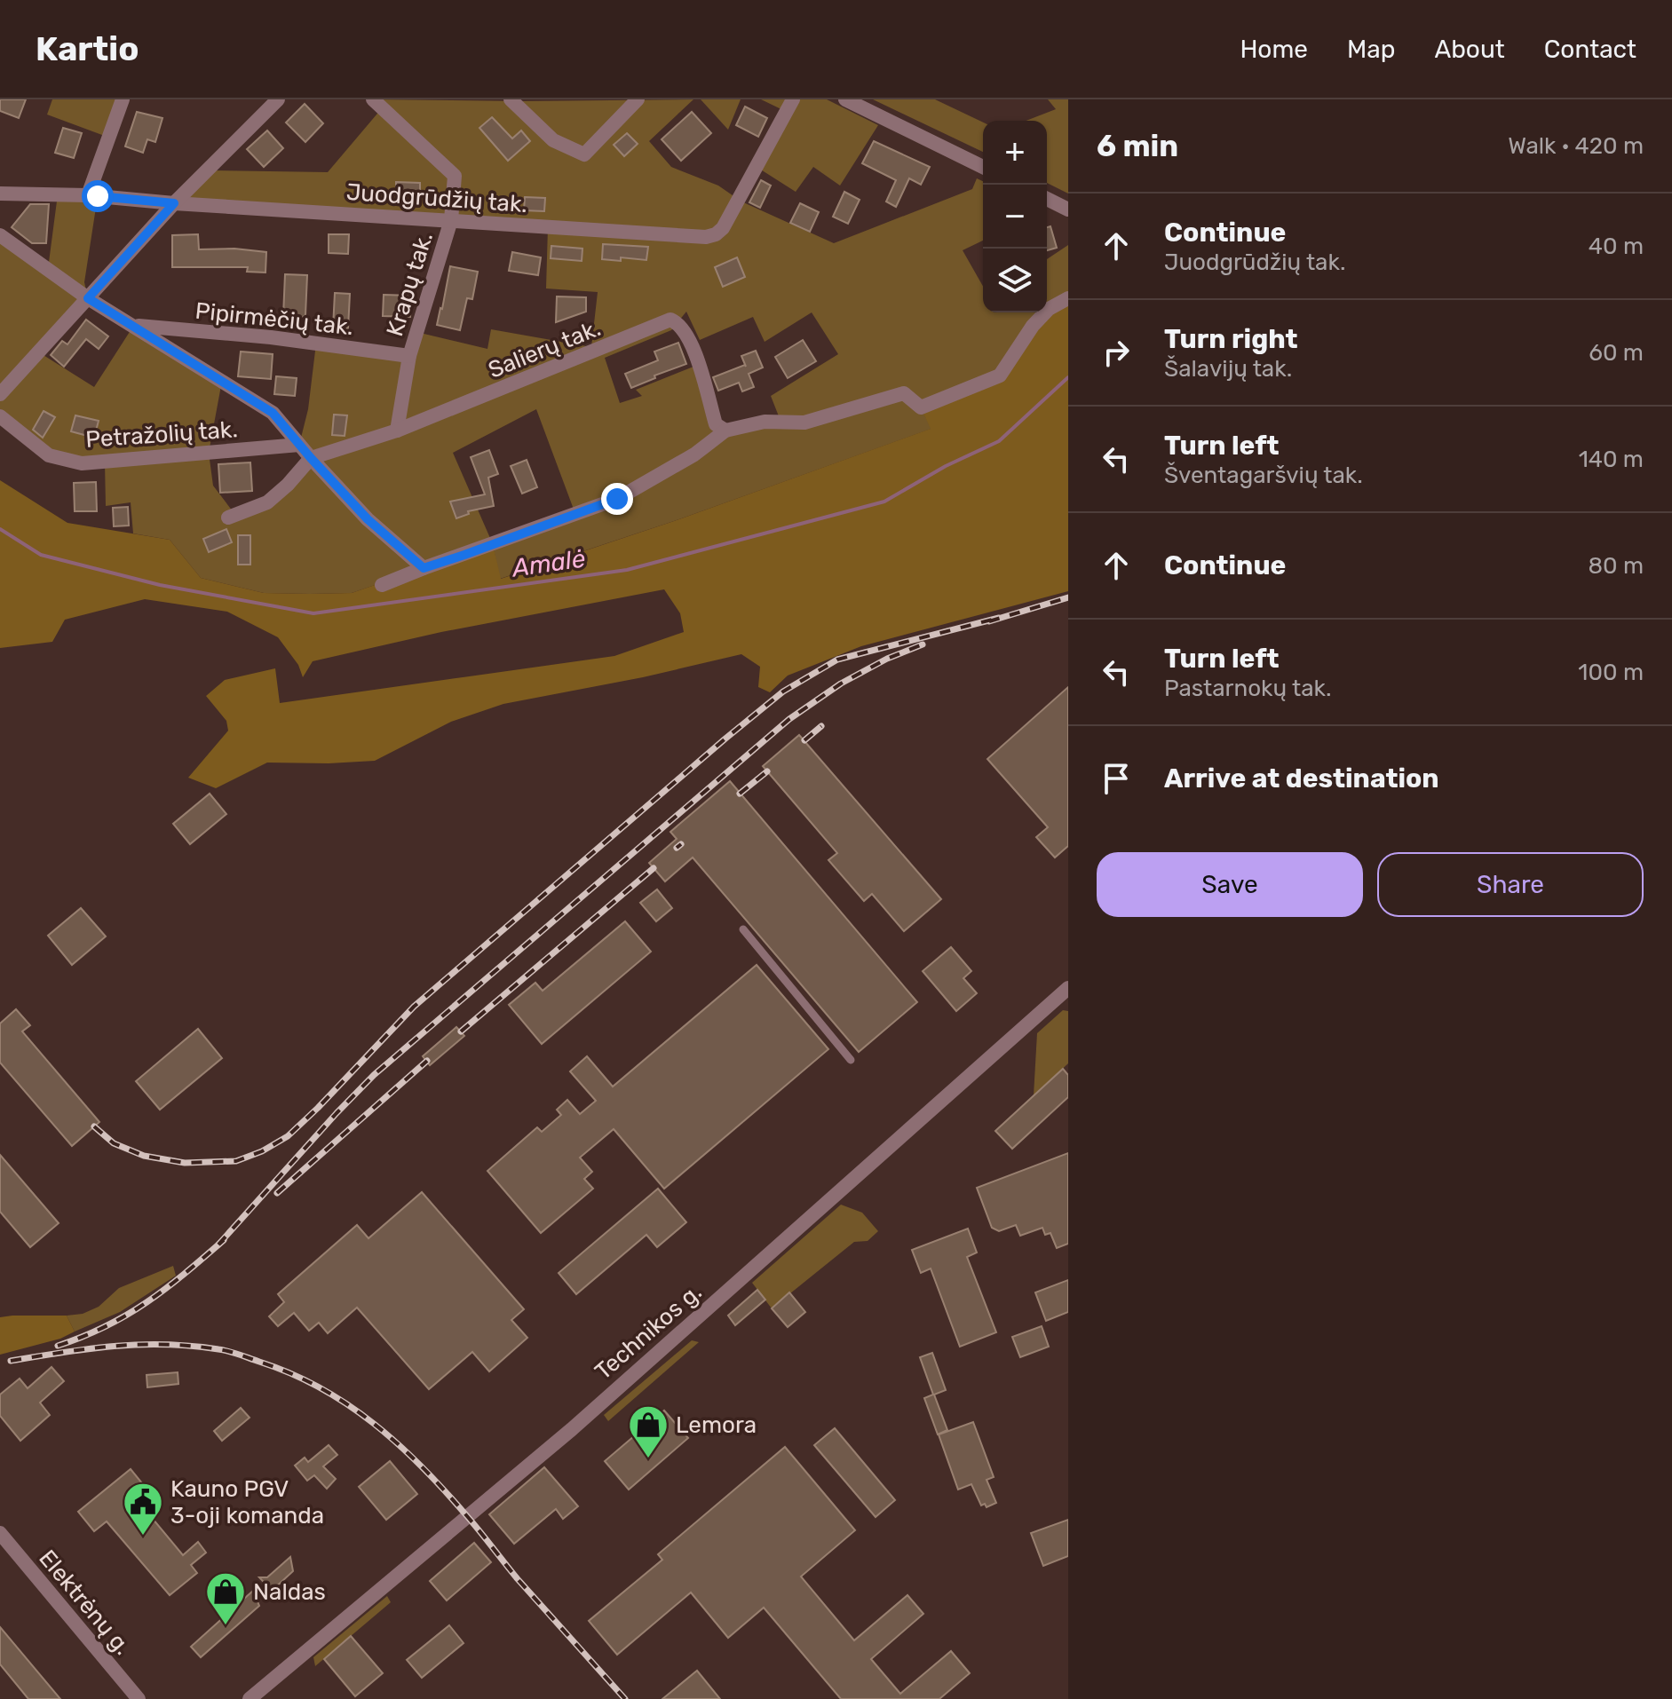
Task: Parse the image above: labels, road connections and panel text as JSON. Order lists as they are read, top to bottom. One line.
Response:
{"streets":{"street":["Juodgrūdžių tak.","Krapų tak.","Pipirmėčių tak.","Salierų tak.","Petražolių tak.","Technikos g.","Elektrėnų g."]},"crossings":[["Juodgrūdžių tak.","Krapų tak."],["Krapų tak.","Pipirmėčių tak."],["Krapų tak.","Salierų tak."]],"water":["Amalė"],"places":{"shop":["Lemora","Naldas"],"public building":["Kauno PGV 3-oji komanda"]},"page":{"header":"Kartio","nav":["Home","Map","About","Contact"],"heading":["6 min","Walk · 420 m"],"map_buttons":["+","−"],"list":[["Continue","Juodgrūdžių tak.","40 m"],["Turn right","Šalavijų tak.","60 m"],["Turn left","Šventagaršvių tak.","140 m"],["Continue","80 m"],["Turn left","Pastarnokų tak.","100 m"],"Arrive at destination"],"buttons":["Save","Share"]}}
